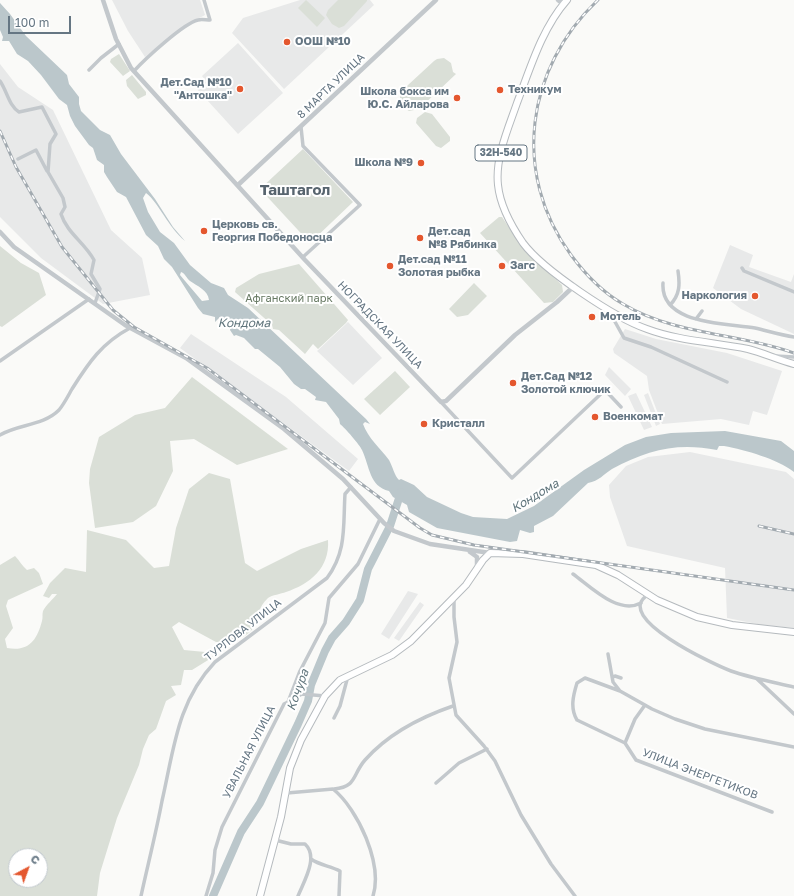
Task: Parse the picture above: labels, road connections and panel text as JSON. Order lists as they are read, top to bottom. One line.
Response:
{"streets":{"main road":["32Н-540"],"street":["8 МАРТА УЛИЦА","НОГРАДСКАЯ УЛИЦА","ТУРЛОВА УЛИЦА","УВАЛЬНАЯ УЛИЦА","УЛИЦА ЭНЕРГЕТИКОВ"]},"crossings":[["8 МАРТА УЛИЦА","НОГРАДСКАЯ УЛИЦА"]],"districts":["Таштагол"],"water":["Кондома","Кочура"],"parks":["Афганский парк"],"places":["ООШ №10","Дет.Сад №10 \"Антошка\"","Техникум","Школа бокса им Ю.С. Айларова","Школа №9","Церковь св. Георгия Победоносца","Дет.сад №8 Рябинка","Дет.сад №11 Золотая рыбка","Загс","Наркология","Мотель","Дет.Сад №12 Золотой ключик","Военкомат","Кристалл"],"scale_bar":"100 m","north":"top right"}
